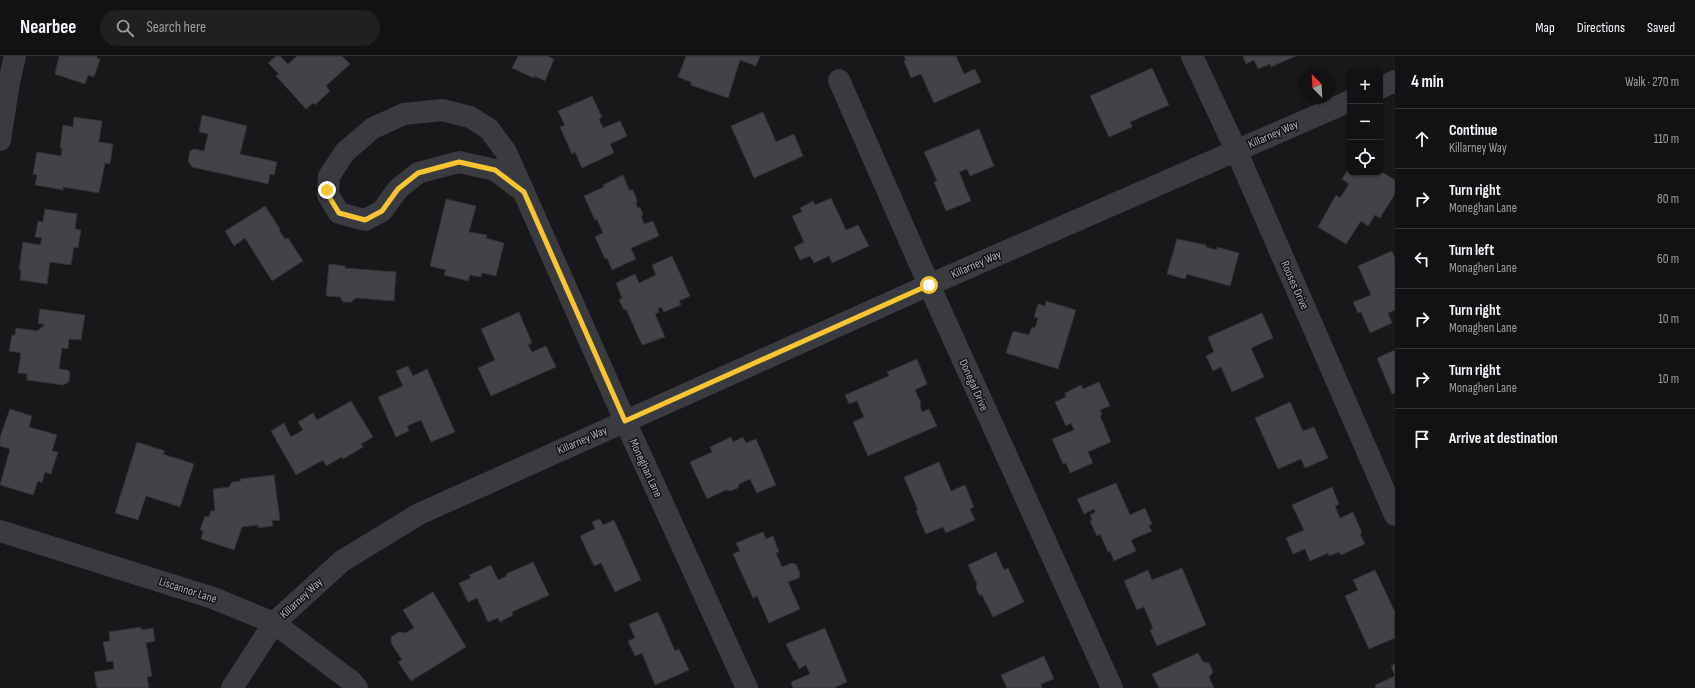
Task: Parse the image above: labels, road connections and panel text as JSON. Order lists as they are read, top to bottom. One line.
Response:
{"streets":{"street":["Killarney Way","Rooses Drive","Donegal Drive","Moneghan Lane","Liscannor Lane"]},"crossings":[["Killarney Way","Rooses Drive"],["Killarney Way","Donegal Drive"],["Killarney Way","Moneghan Lane"],["Killarney Way","Liscannor Lane"]],"north":"top left","page":{"header":"Nearbee","search":"Search here","nav":["Map","Directions","Saved"],"heading":["4 min","Walk · 270 m"],"map_buttons":["+","−"],"list":[["Continue","Killarney Way","110 m"],["Turn right","Moneghan Lane","80 m"],["Turn left","Monaghen Lane","60 m"],["Turn right","Monaghen Lane","10 m"],["Turn right","Monaghen Lane","10 m"],"Arrive at destination"]}}
